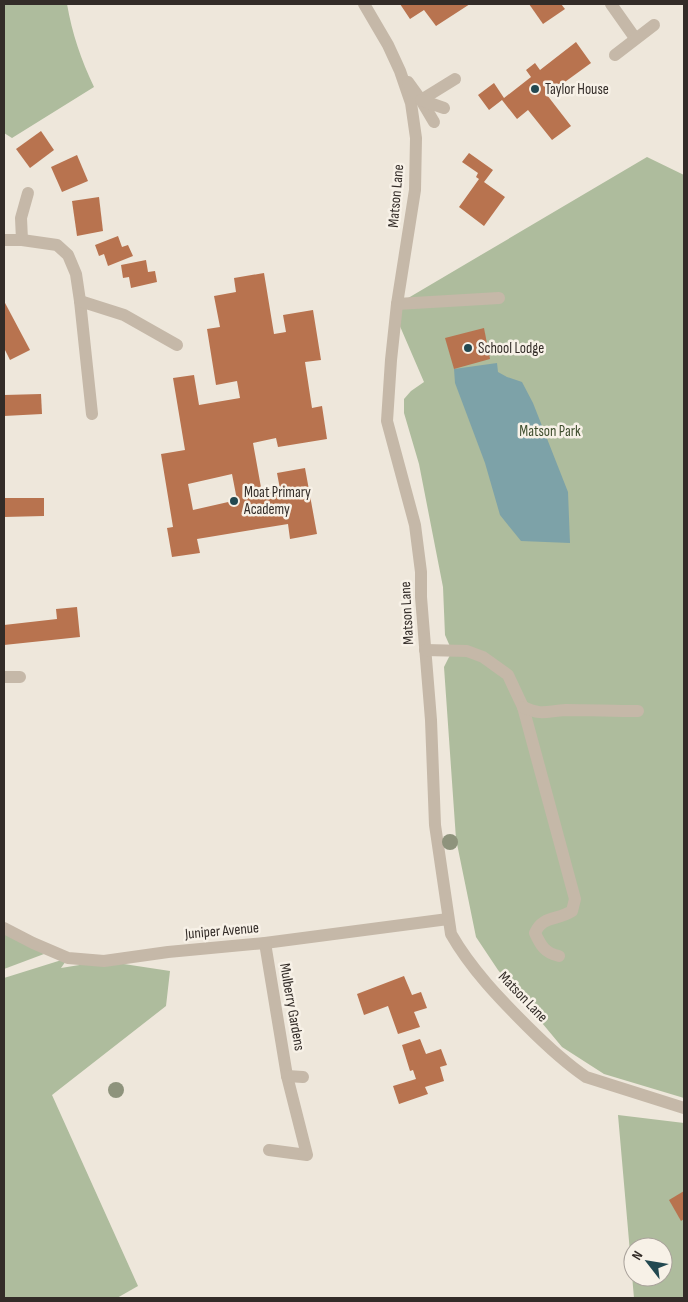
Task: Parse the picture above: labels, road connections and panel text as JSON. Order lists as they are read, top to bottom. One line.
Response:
{"streets":{"street":["Matson Lane","Juniper Avenue","Mulberry Gardens"]},"crossings":[["Matson Lane","Juniper Avenue"],["Juniper Avenue","Mulberry Gardens"]],"parks":["Matson Park"],"places":["Taylor House","School Lodge","Moat Primary Academy"],"north":"top left"}
